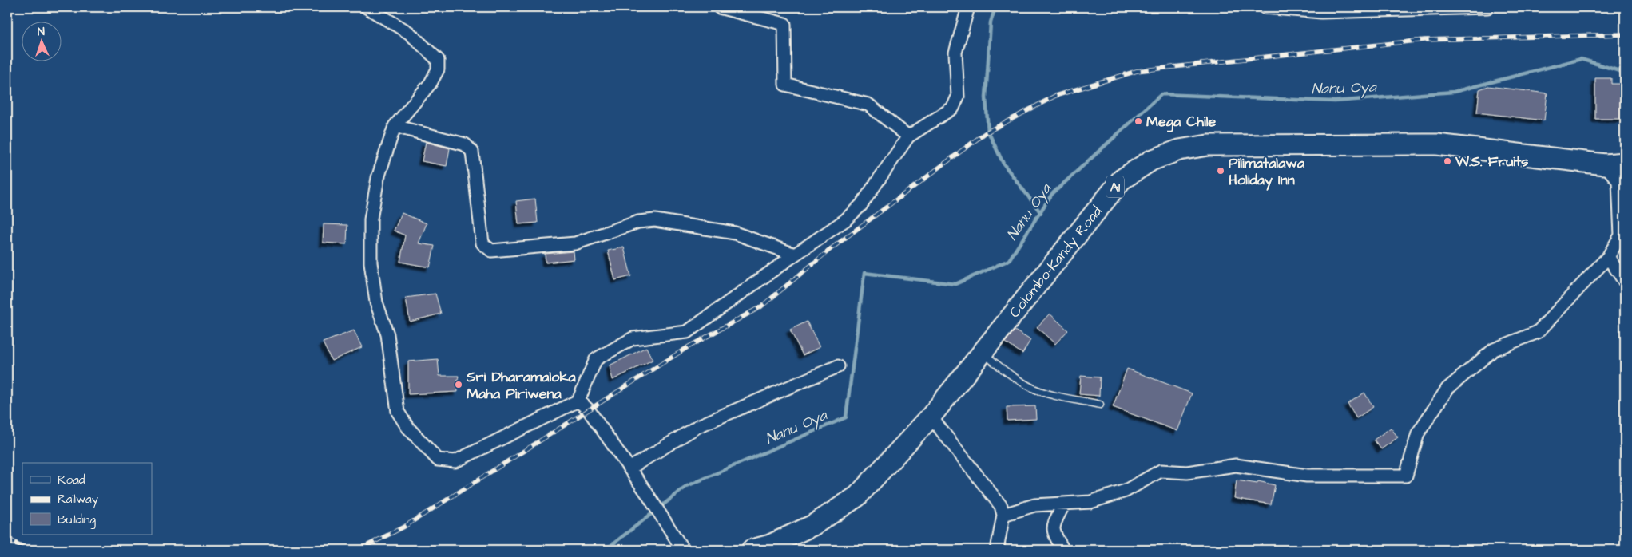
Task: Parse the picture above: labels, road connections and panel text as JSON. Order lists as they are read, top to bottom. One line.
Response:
{"streets":{"highway":["A1","Colombo-Kandy Road"]},"water":["Nanu Oya"],"places":["Mega Chile","W.S. Fruits","Pilimatalawa Holiday Inn","Sri Dharamaloka Maha Piriwena"],"legend":["Road","Railway","Building"],"north":"top"}
